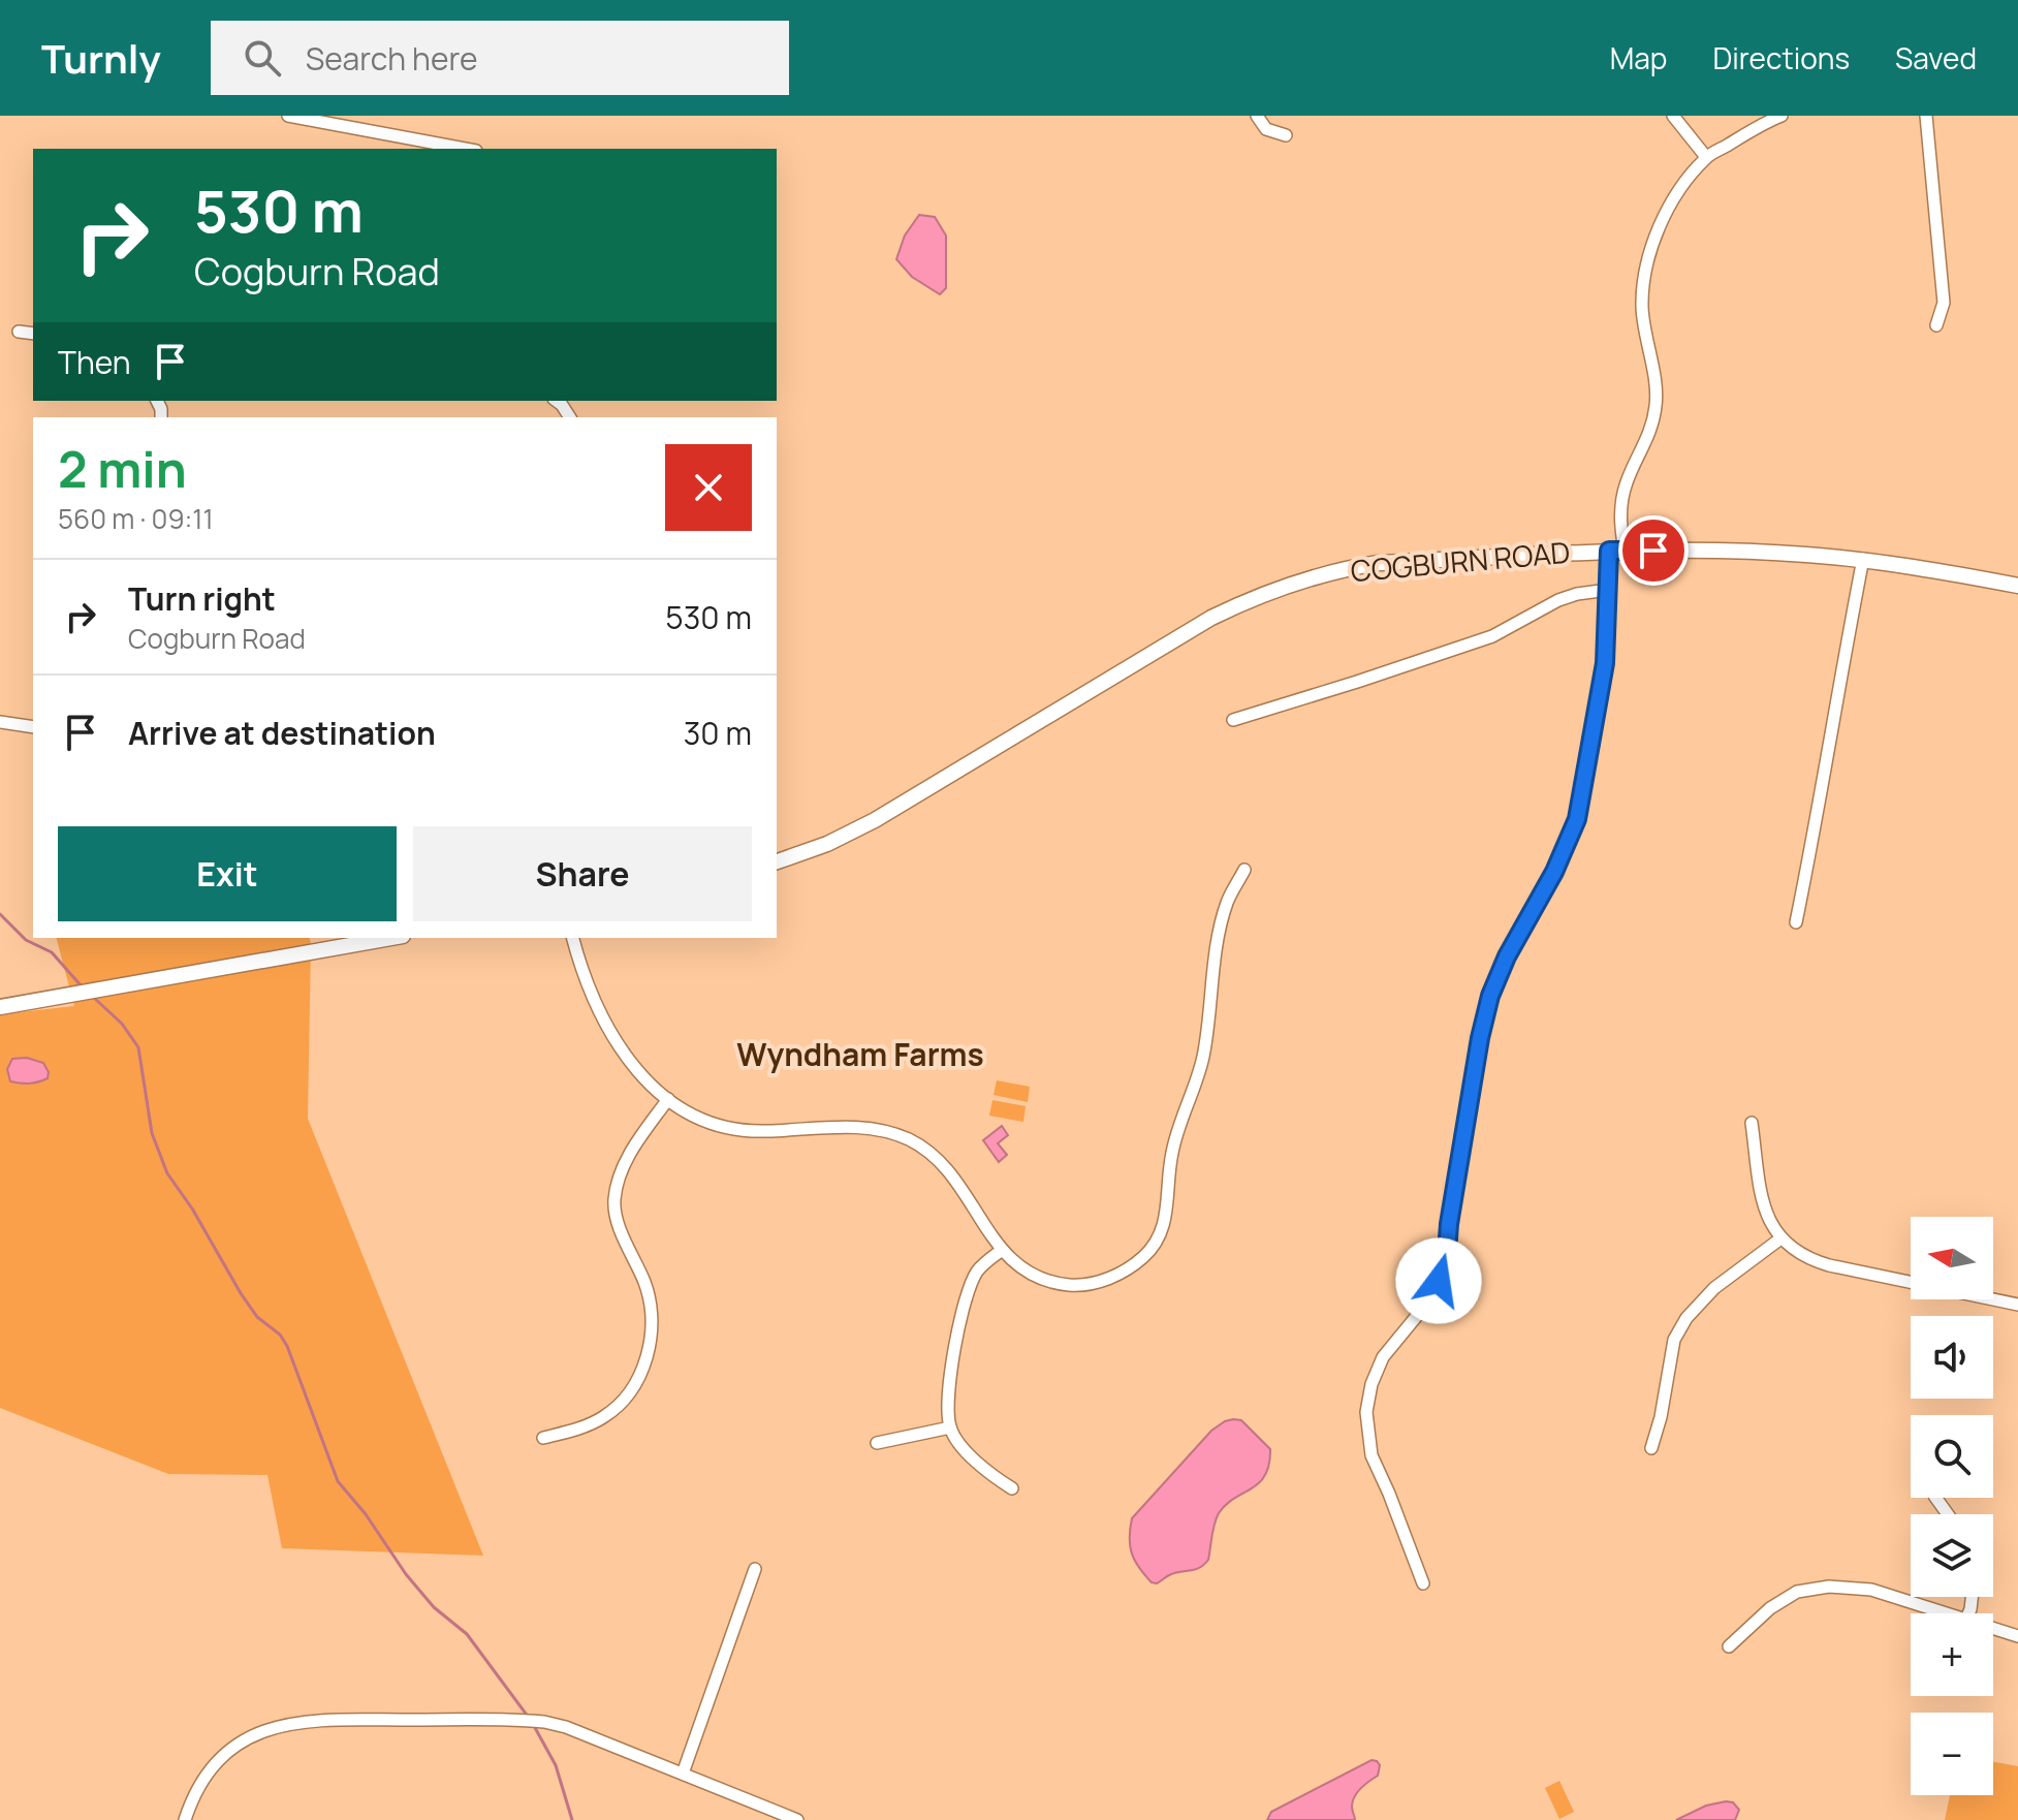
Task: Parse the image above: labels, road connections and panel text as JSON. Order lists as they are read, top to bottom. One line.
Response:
{"streets":{"street":["COGBURN ROAD"]},"districts":["Wyndham Farms"],"north":"left","page":{"header":"Turnly","search":"Search here","nav":["Map","Directions","Saved"],"turn":["530 m","Cogburn Road"],"then":"Then","heading":["2 min","560 m · 09:11"],"list":[{"name":"Turn right","note":"Cogburn Road","value":"530 m"},{"name":"Arrive at destination","value":"30 m"}],"buttons":["Exit","Share"],"map_buttons":["+","−"]}}
